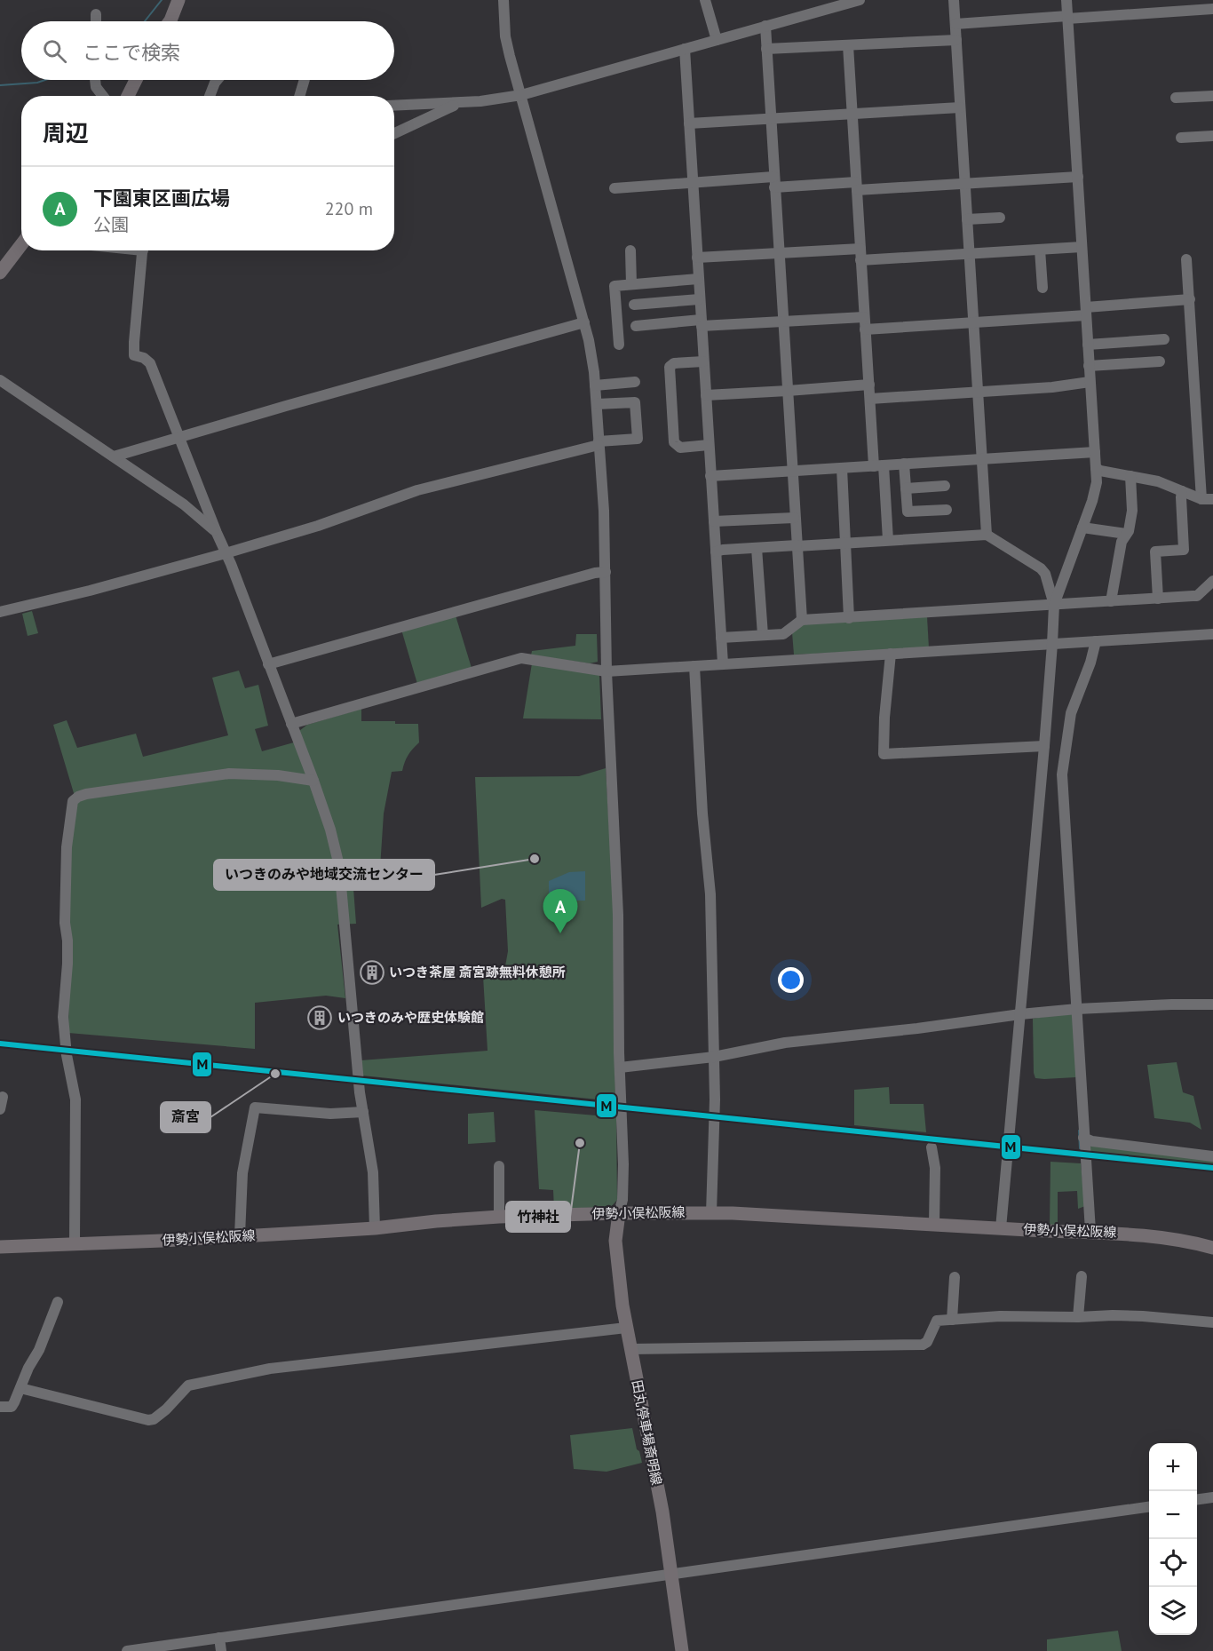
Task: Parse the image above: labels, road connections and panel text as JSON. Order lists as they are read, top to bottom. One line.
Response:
{"streets":{"main road":["伊勢小俣松阪線","田丸停車場斎明線"]},"crossings":[["伊勢小俣松阪線","田丸停車場斎明線"]],"places":{"other":["いつきのみや地域交流センター","斎宮","竹神社"],"building":["いつき茶屋 斎宮跡無料休憩所","いつきのみや歴史体験館"]},"lines":["transit line M"],"page":{"search":"ここで検索","heading":"周辺","list":[{"mark":"A","name":"下園東区画広場","note":"公園","value":"220 m"}],"pins":"A","map_buttons":["+","−"]}}
